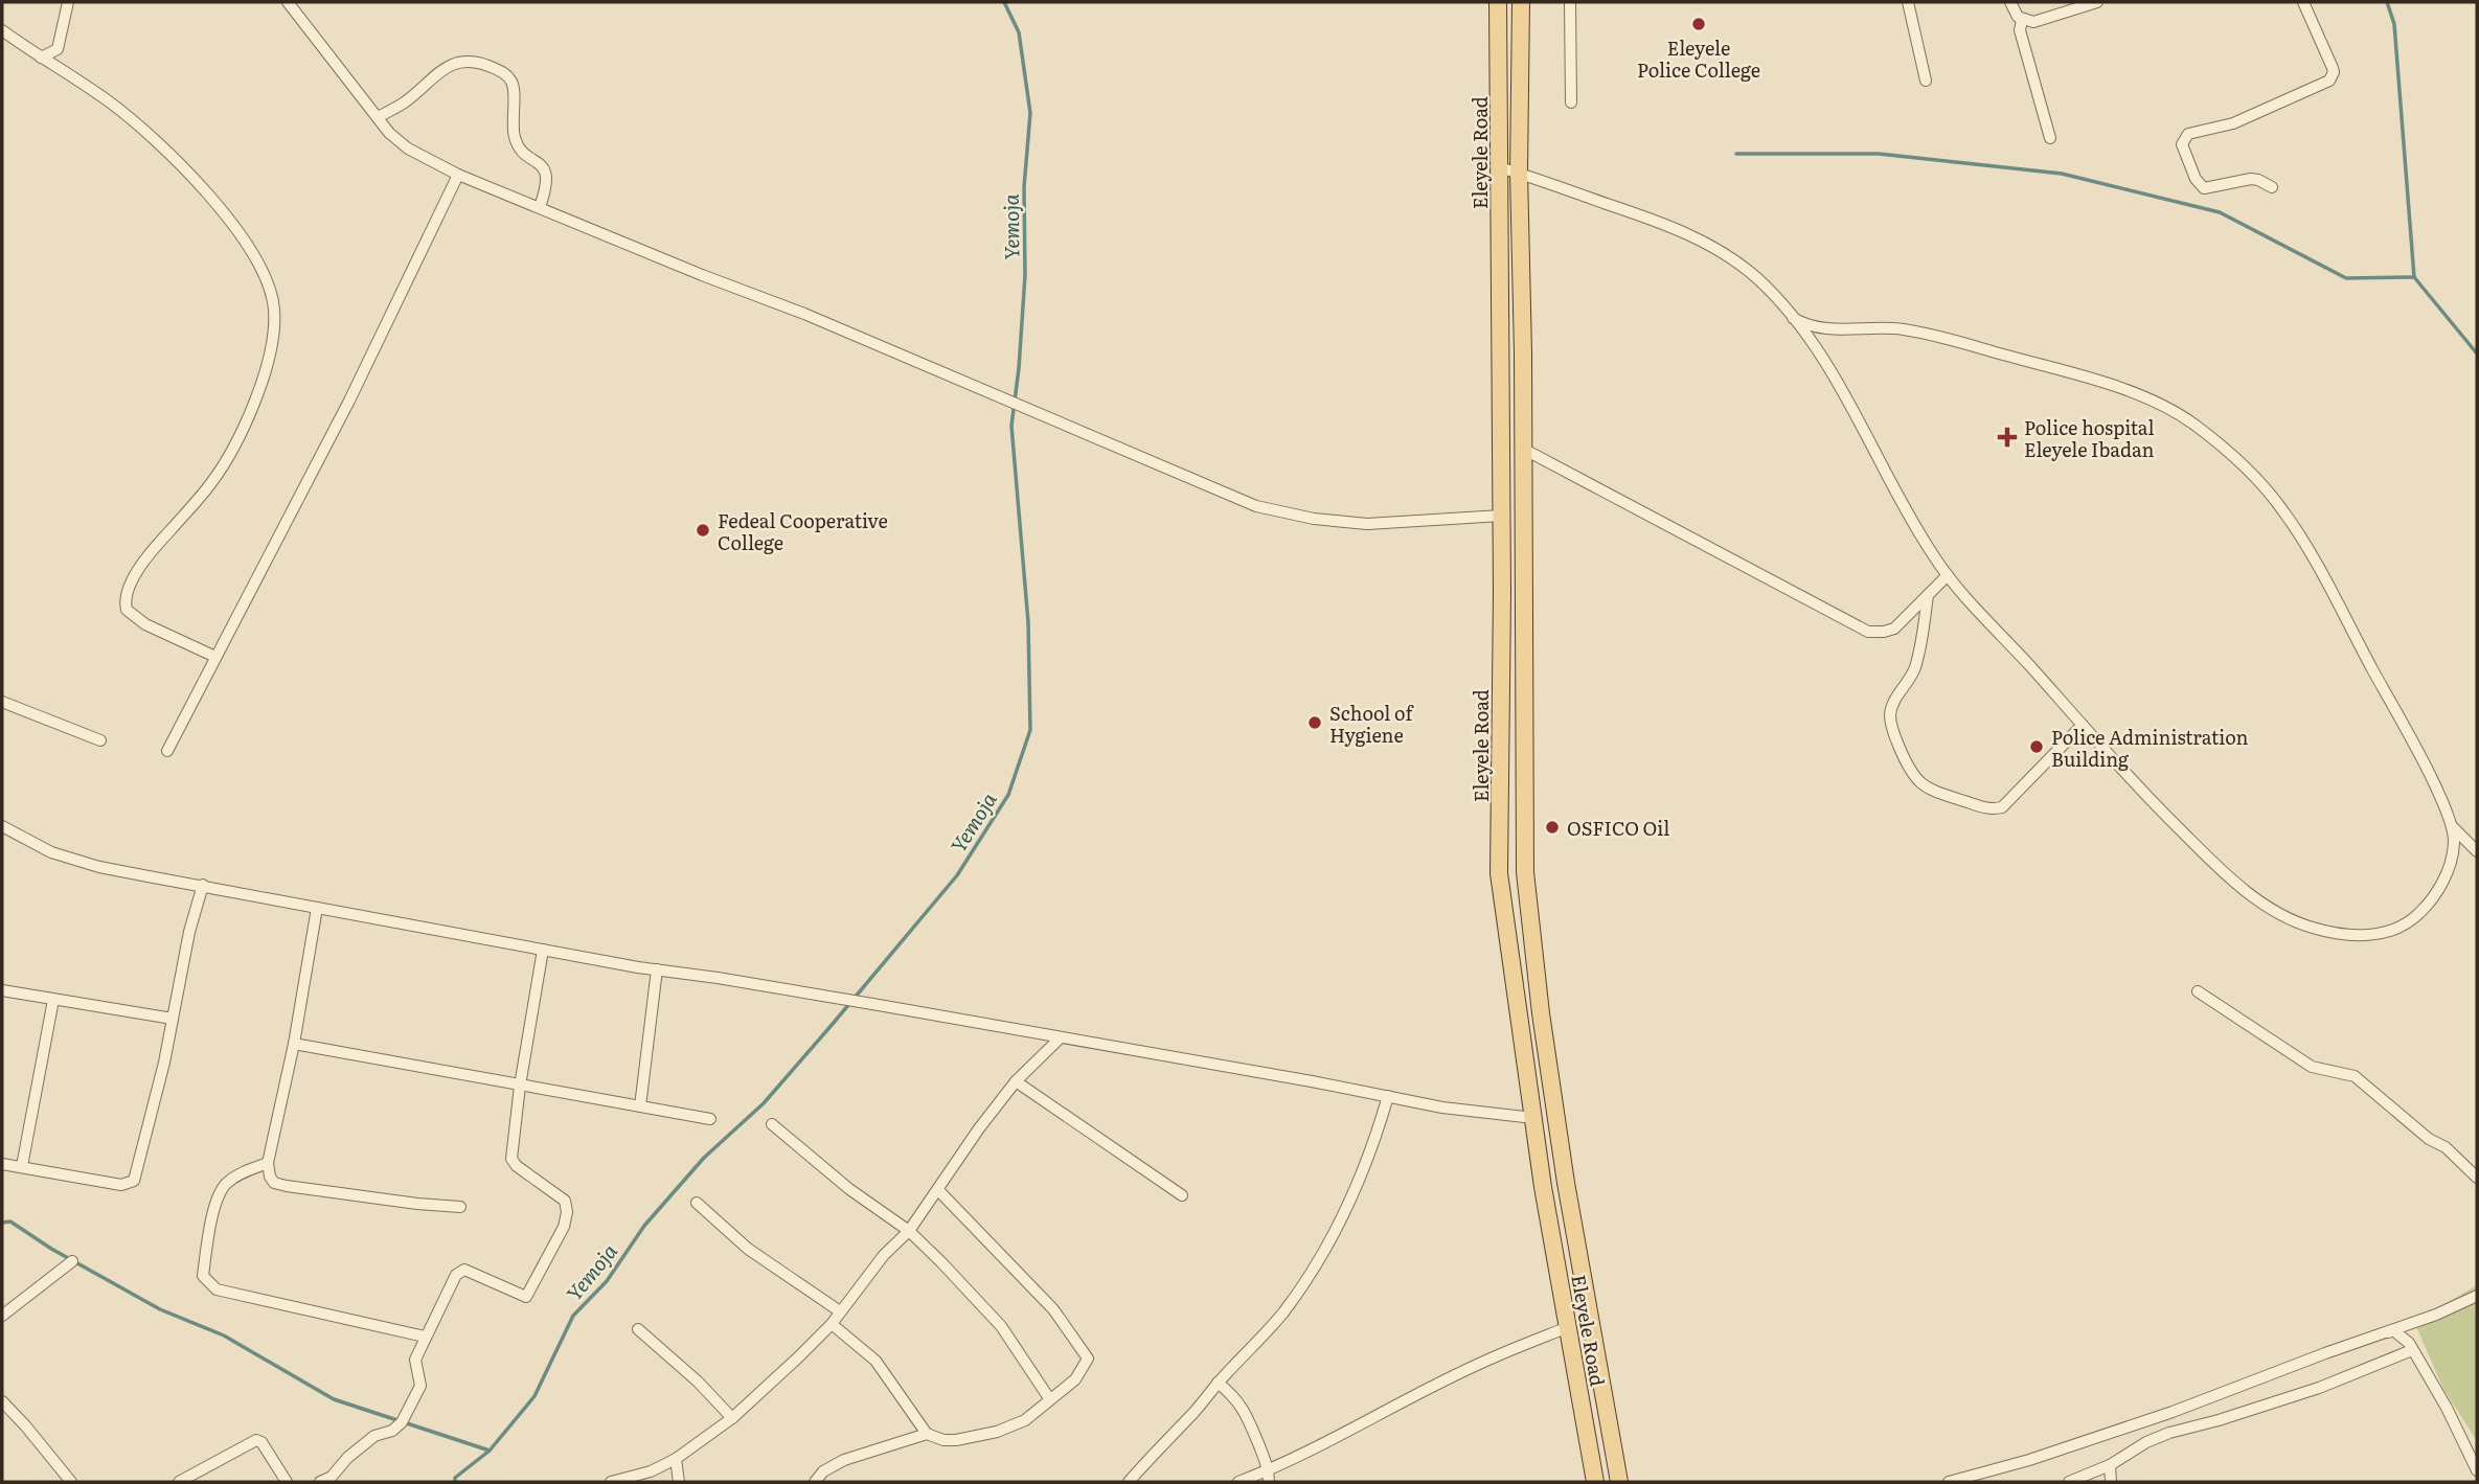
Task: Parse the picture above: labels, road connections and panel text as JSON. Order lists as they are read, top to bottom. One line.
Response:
{"streets":{"main road":["Eleyele Road"]},"water":["Yemoja"],"places":{"other":["Eleyele Police College","Fedeal Cooperative College","School of Hygiene","Police Administration Building","OSFICO Oil"],"health":["Police hospital Eleyele Ibadan"]}}
